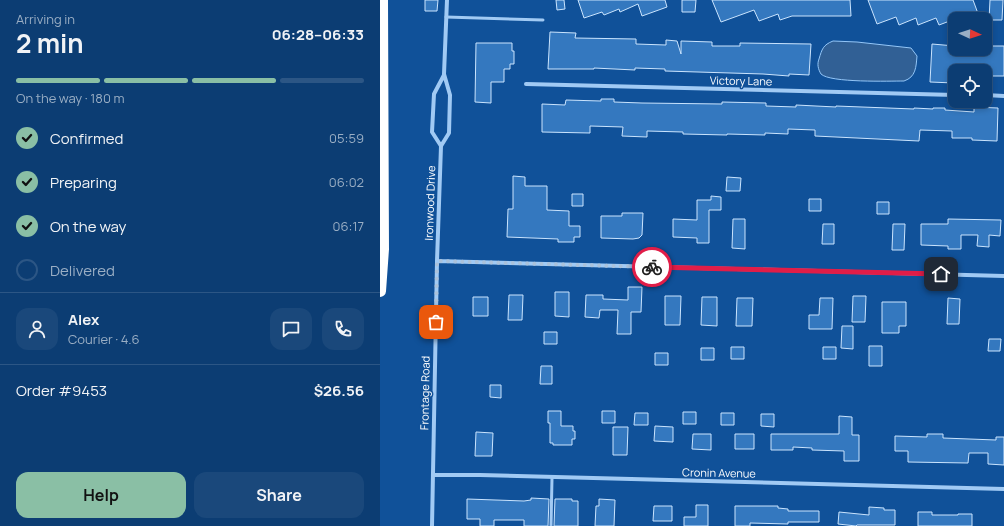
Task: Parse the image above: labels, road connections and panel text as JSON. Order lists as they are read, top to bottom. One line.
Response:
{"streets":{"street":["Victory Lane","Ironwood Drive","Frontage Road","Cronin Avenue"]},"crossings":[["Ironwood Drive","Frontage Road"],["Frontage Road","Cronin Avenue"]],"north":"right","page":{"heading":["2 min","Arriving in","06:28–06:33"],"panel":["Alex","Courier · 4.6","Order #9453","$26.56"],"bar":"On the way · 180 m","list":[["Confirmed","05:59"],["Preparing","06:02"],["On the way","06:17"],"Delivered"],"buttons":["Help","Share"]}}
